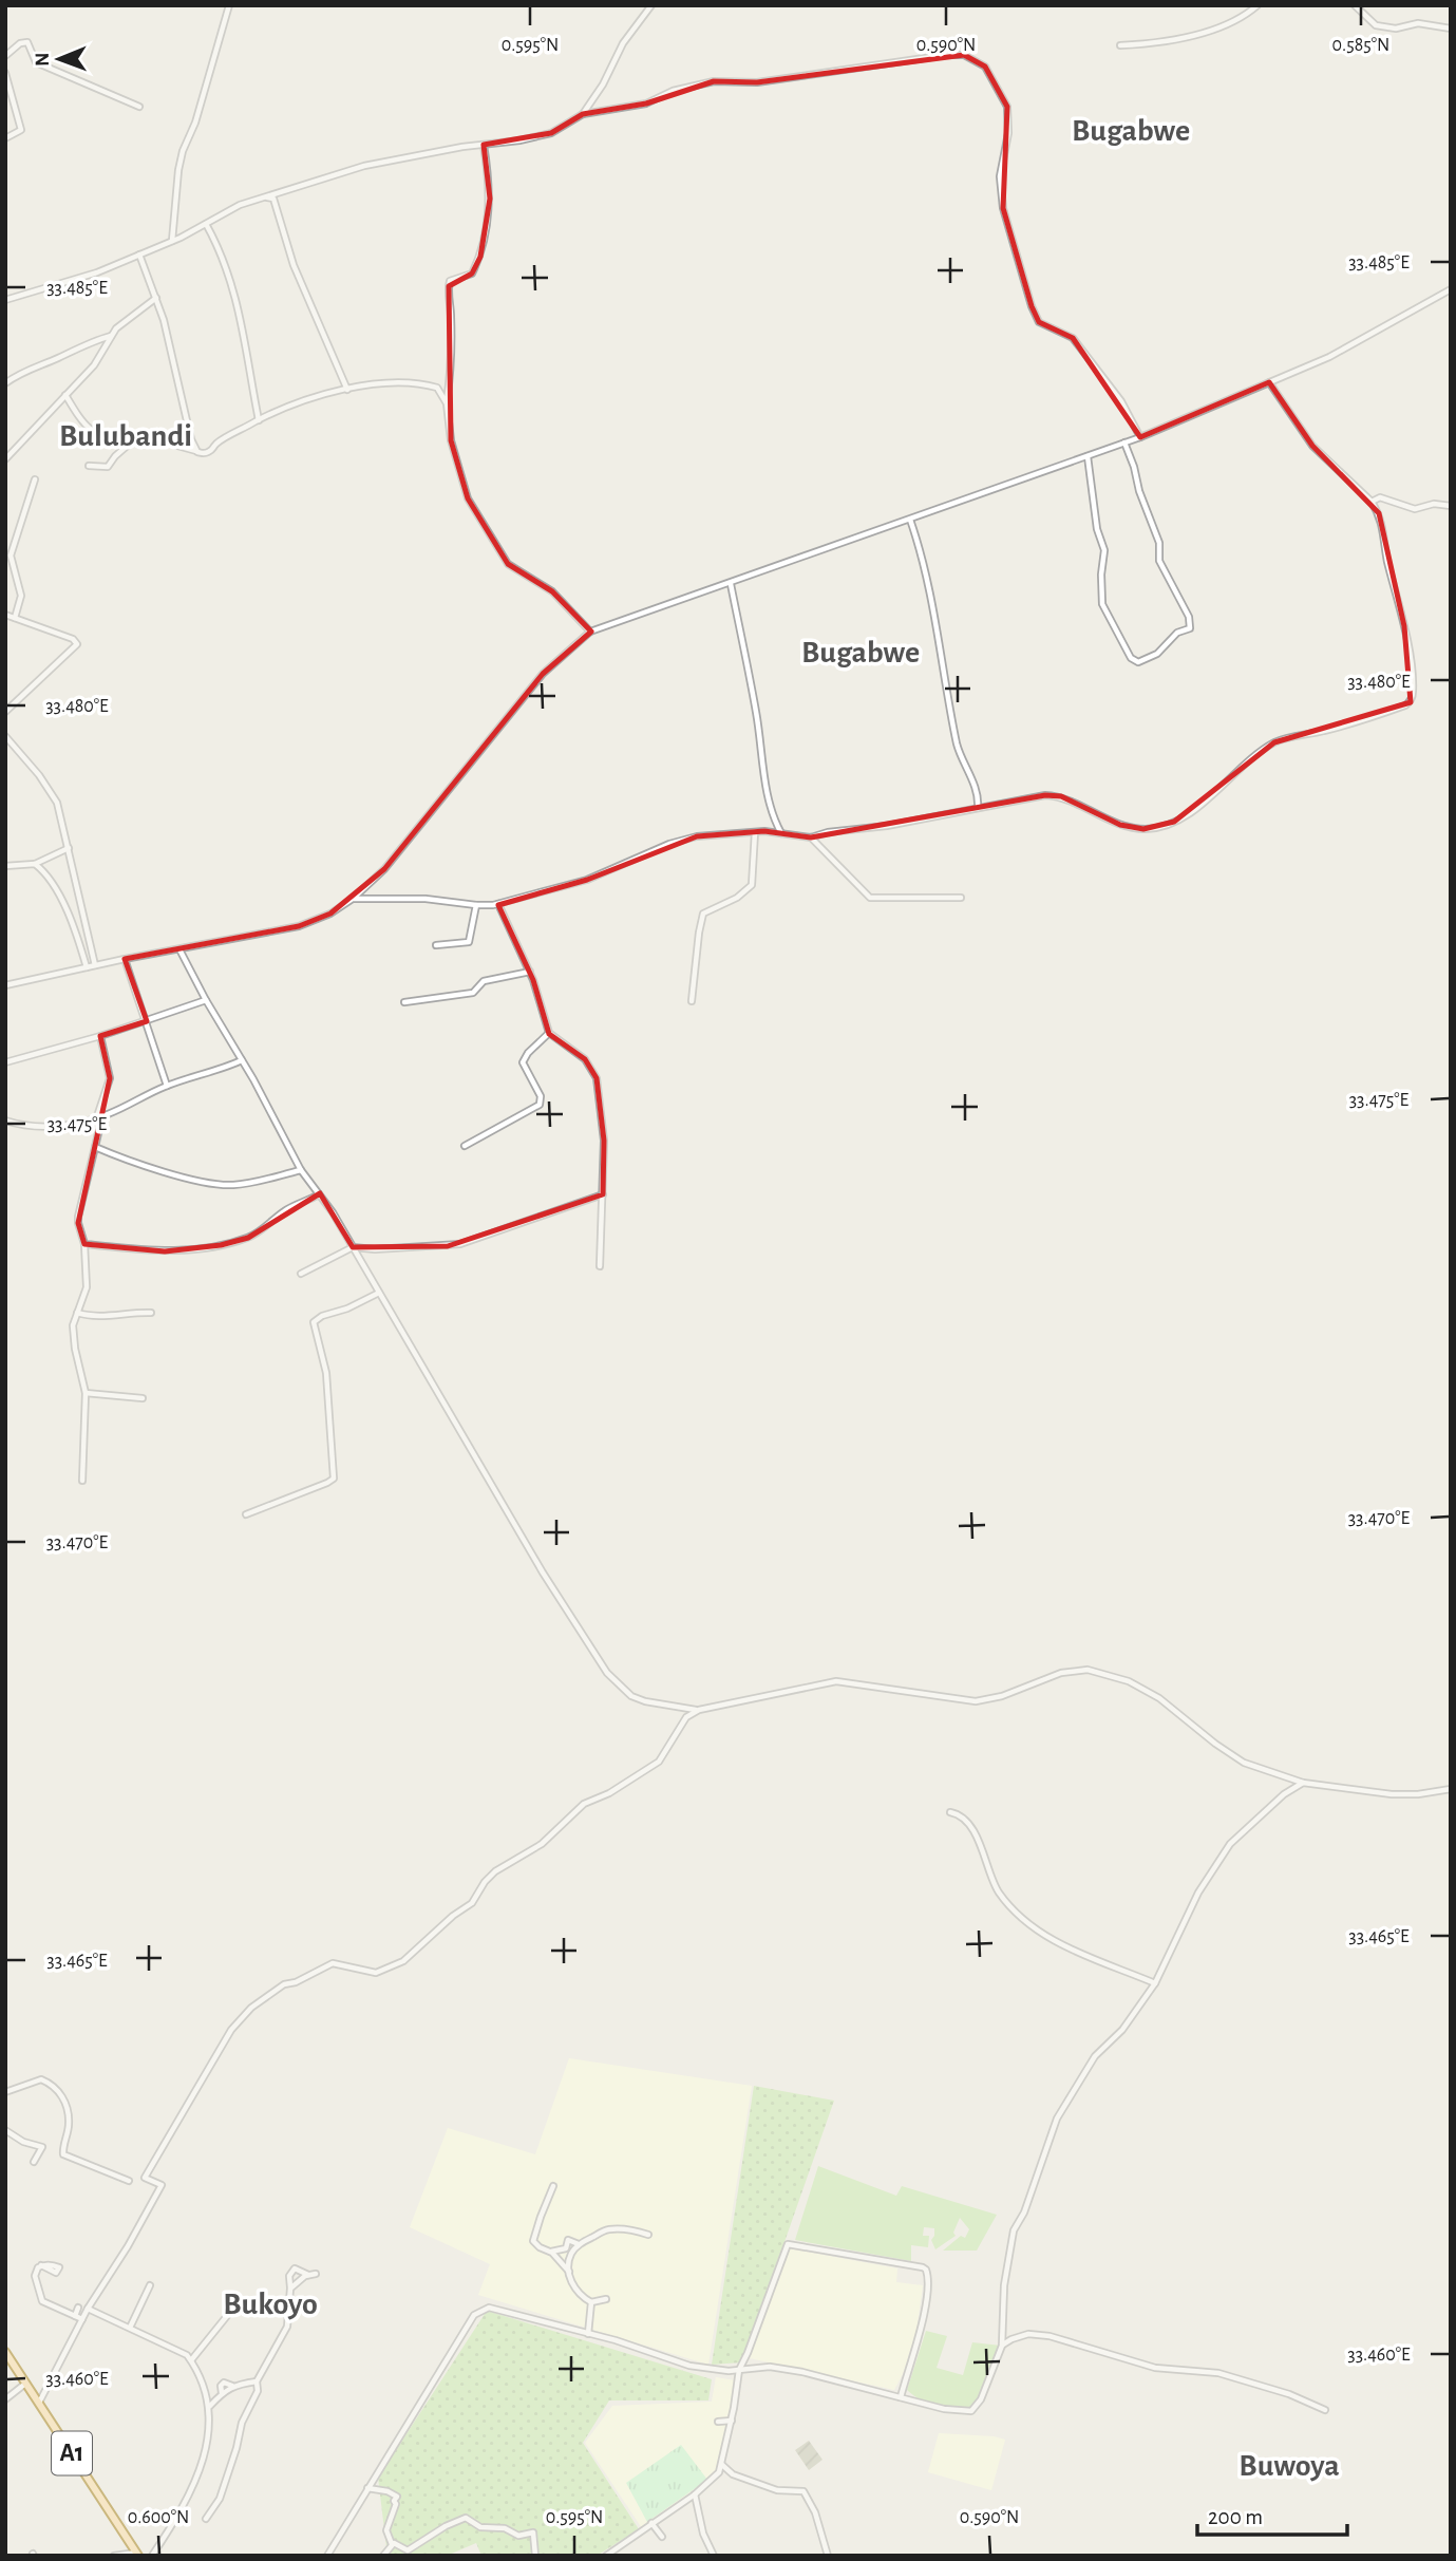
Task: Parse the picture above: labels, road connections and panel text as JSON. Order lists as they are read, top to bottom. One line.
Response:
{"streets":{"main road":["A1"]},"districts":["Bugabwe","Bulubandi","Bugabwe","Bukoyo","Buwoya"],"scale_bar":"200 m","north":"left","coordinates":["0.595°N","0.590°N","0.585°N","33.485°E","33.480°E","33.475°E","33.470°E","33.465°E","33.460°E","0.600°N"]}
